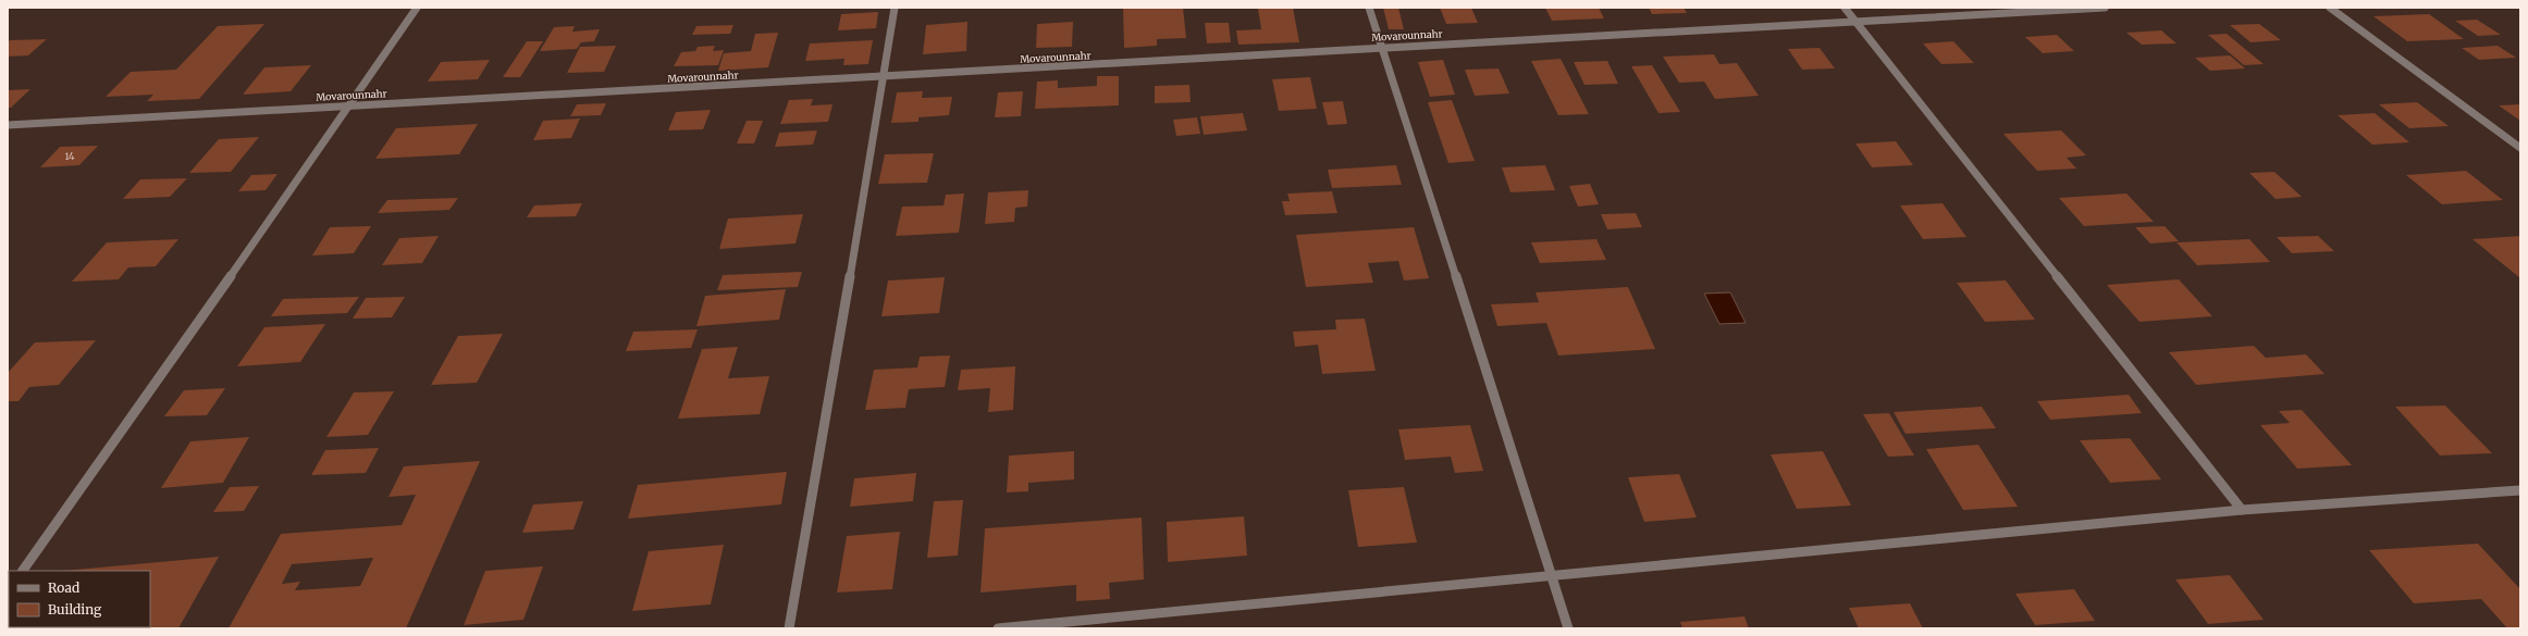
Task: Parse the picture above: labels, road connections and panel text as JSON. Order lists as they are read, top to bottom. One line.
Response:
{"streets":{"street":["Movarounnahr"]},"house_numbers":["14"],"legend":["Road","Building"]}
